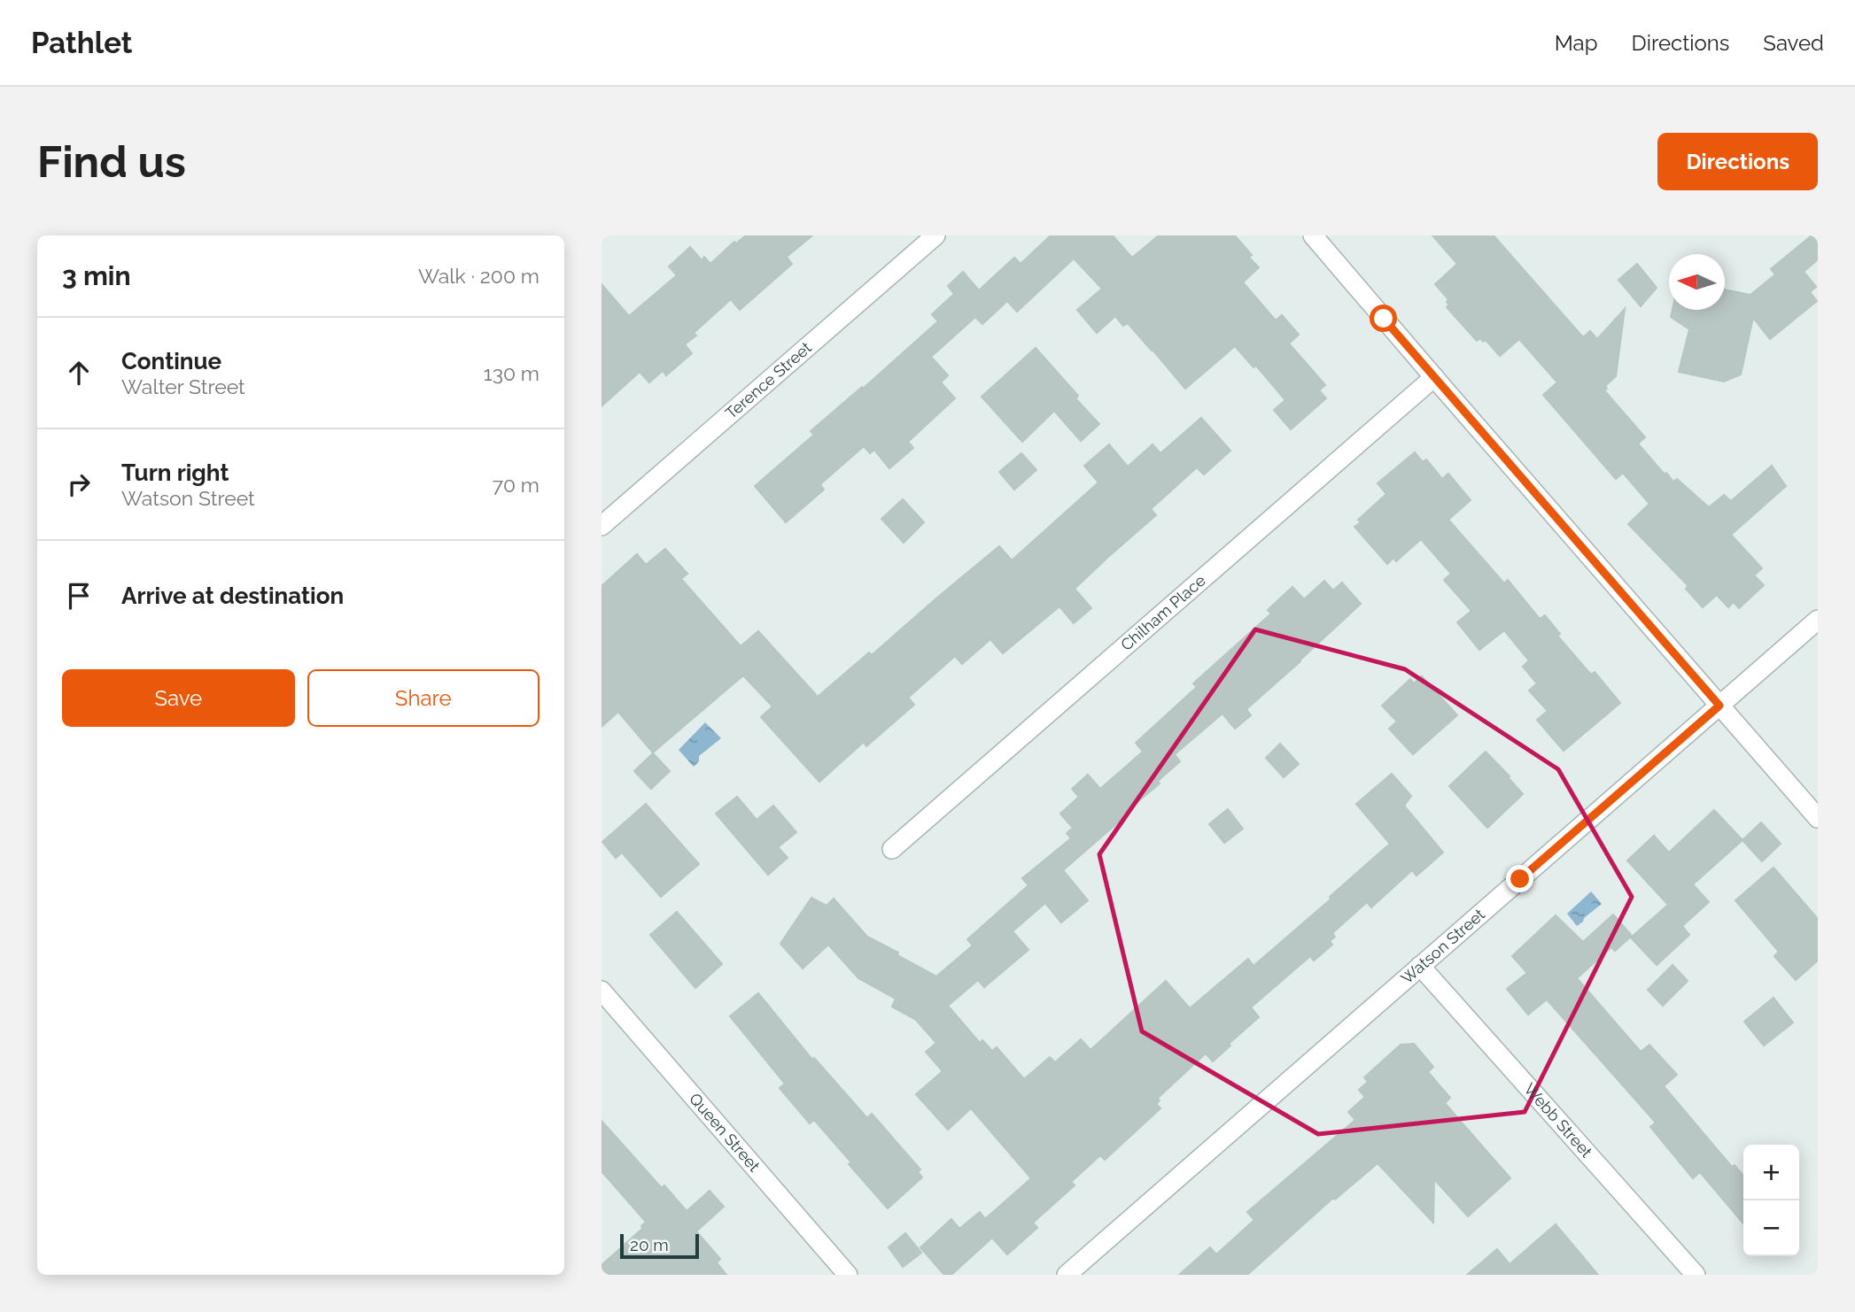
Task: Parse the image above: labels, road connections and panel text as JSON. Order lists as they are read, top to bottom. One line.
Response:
{"streets":{"street":["Terence Street","Chilham Place","Watson Street","Webb Street","Queen Street"]},"crossings":[["Watson Street","Webb Street"]],"scale_bar":"20 m","north":"left","page":{"header":"Pathlet","nav":["Map","Directions","Saved"],"buttons":["Directions",["Save","Share"]],"title":"Find us","heading":["3 min","Walk · 200 m"],"list":[["Continue","Walter Street","130 m"],["Turn right","Watson Street","70 m"],"Arrive at destination"],"map_buttons":["+","−"],"scale":"20 m"}}
